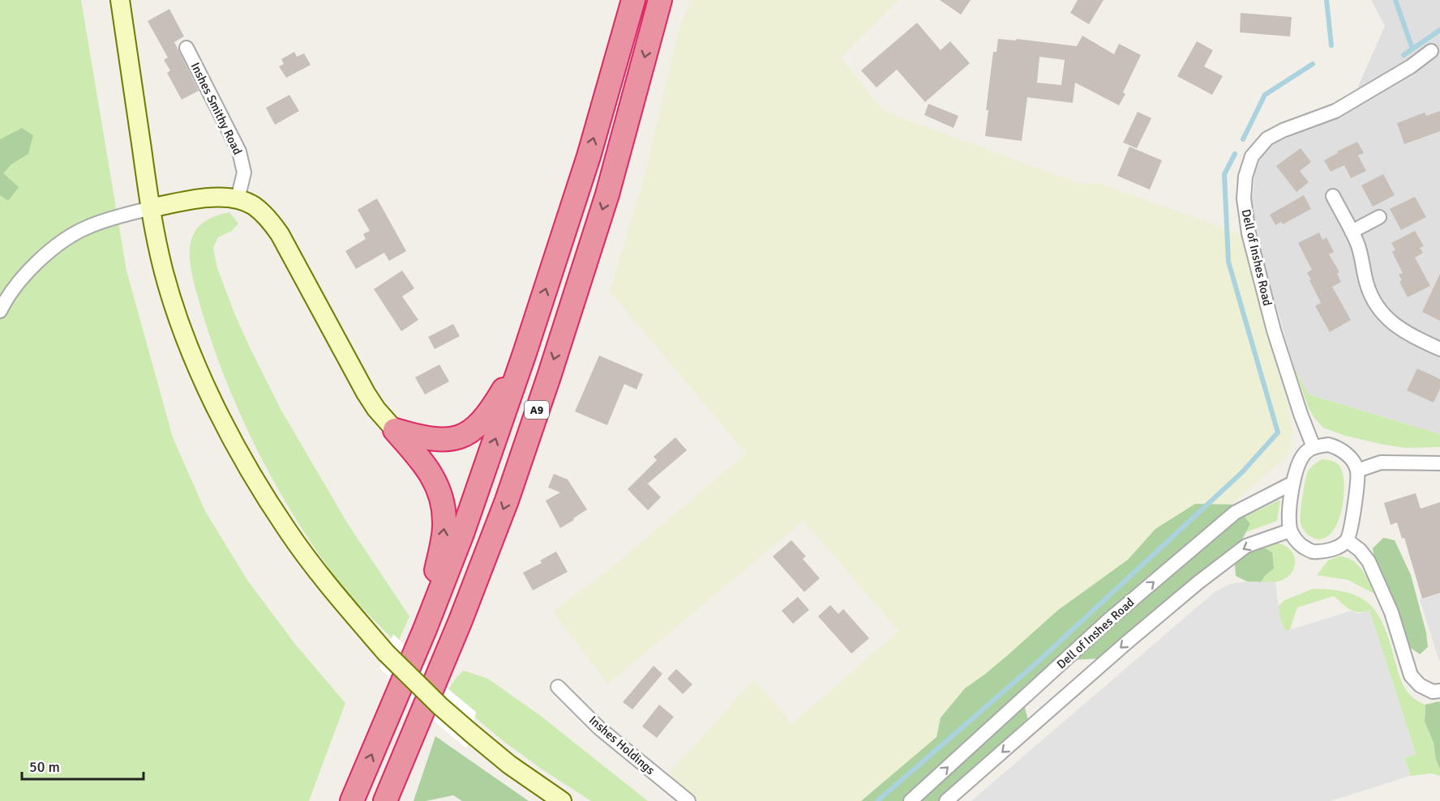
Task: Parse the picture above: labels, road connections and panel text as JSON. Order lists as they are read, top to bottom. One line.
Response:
{"streets":{"highway":["A9"],"street":["Inshes Smithy Road","Dell of Inshes Road","Inshes Holdings"]},"scale_bar":"50 m"}
